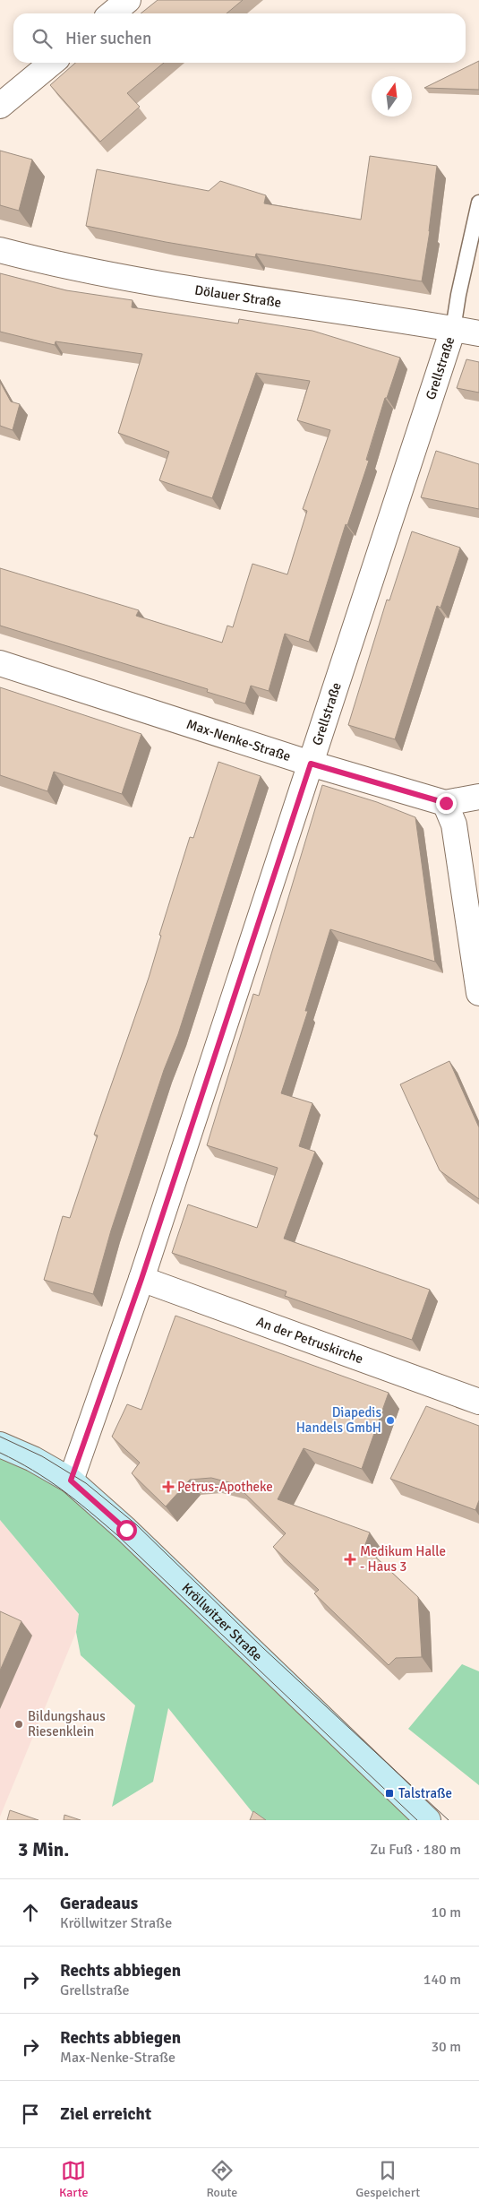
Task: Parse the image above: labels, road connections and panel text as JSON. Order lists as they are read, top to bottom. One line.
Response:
{"streets":{"main road":["Kröllwitzer Straße"],"street":["Dölauer Straße","Grellstraße","Max-Nenke-Straße","An der Petruskirche"]},"crossings":[["Dölauer Straße","Grellstraße"],["Grellstraße","Max-Nenke-Straße"],["Grellstraße","An der Petruskirche"],["Grellstraße","Kröllwitzer Straße"]],"places":{"other":["Diapedis Handels GmbH","Bildungshaus Riesenklein"],"health":["Petrus-Apotheke","Medikum Halle - Haus 3"],"transit":["Talstraße"]},"north":"top","page":{"search":"Hier suchen","heading":["3 Min.","Zu Fuß · 180 m"],"list":[["Geradeaus","Kröllwitzer Straße","10 m"],["Rechts abbiegen","Grellstraße","140 m"],["Rechts abbiegen","Max-Nenke-Straße","30 m"],"Ziel erreicht"],"nav":["Karte","Route","Gespeichert"]}}
